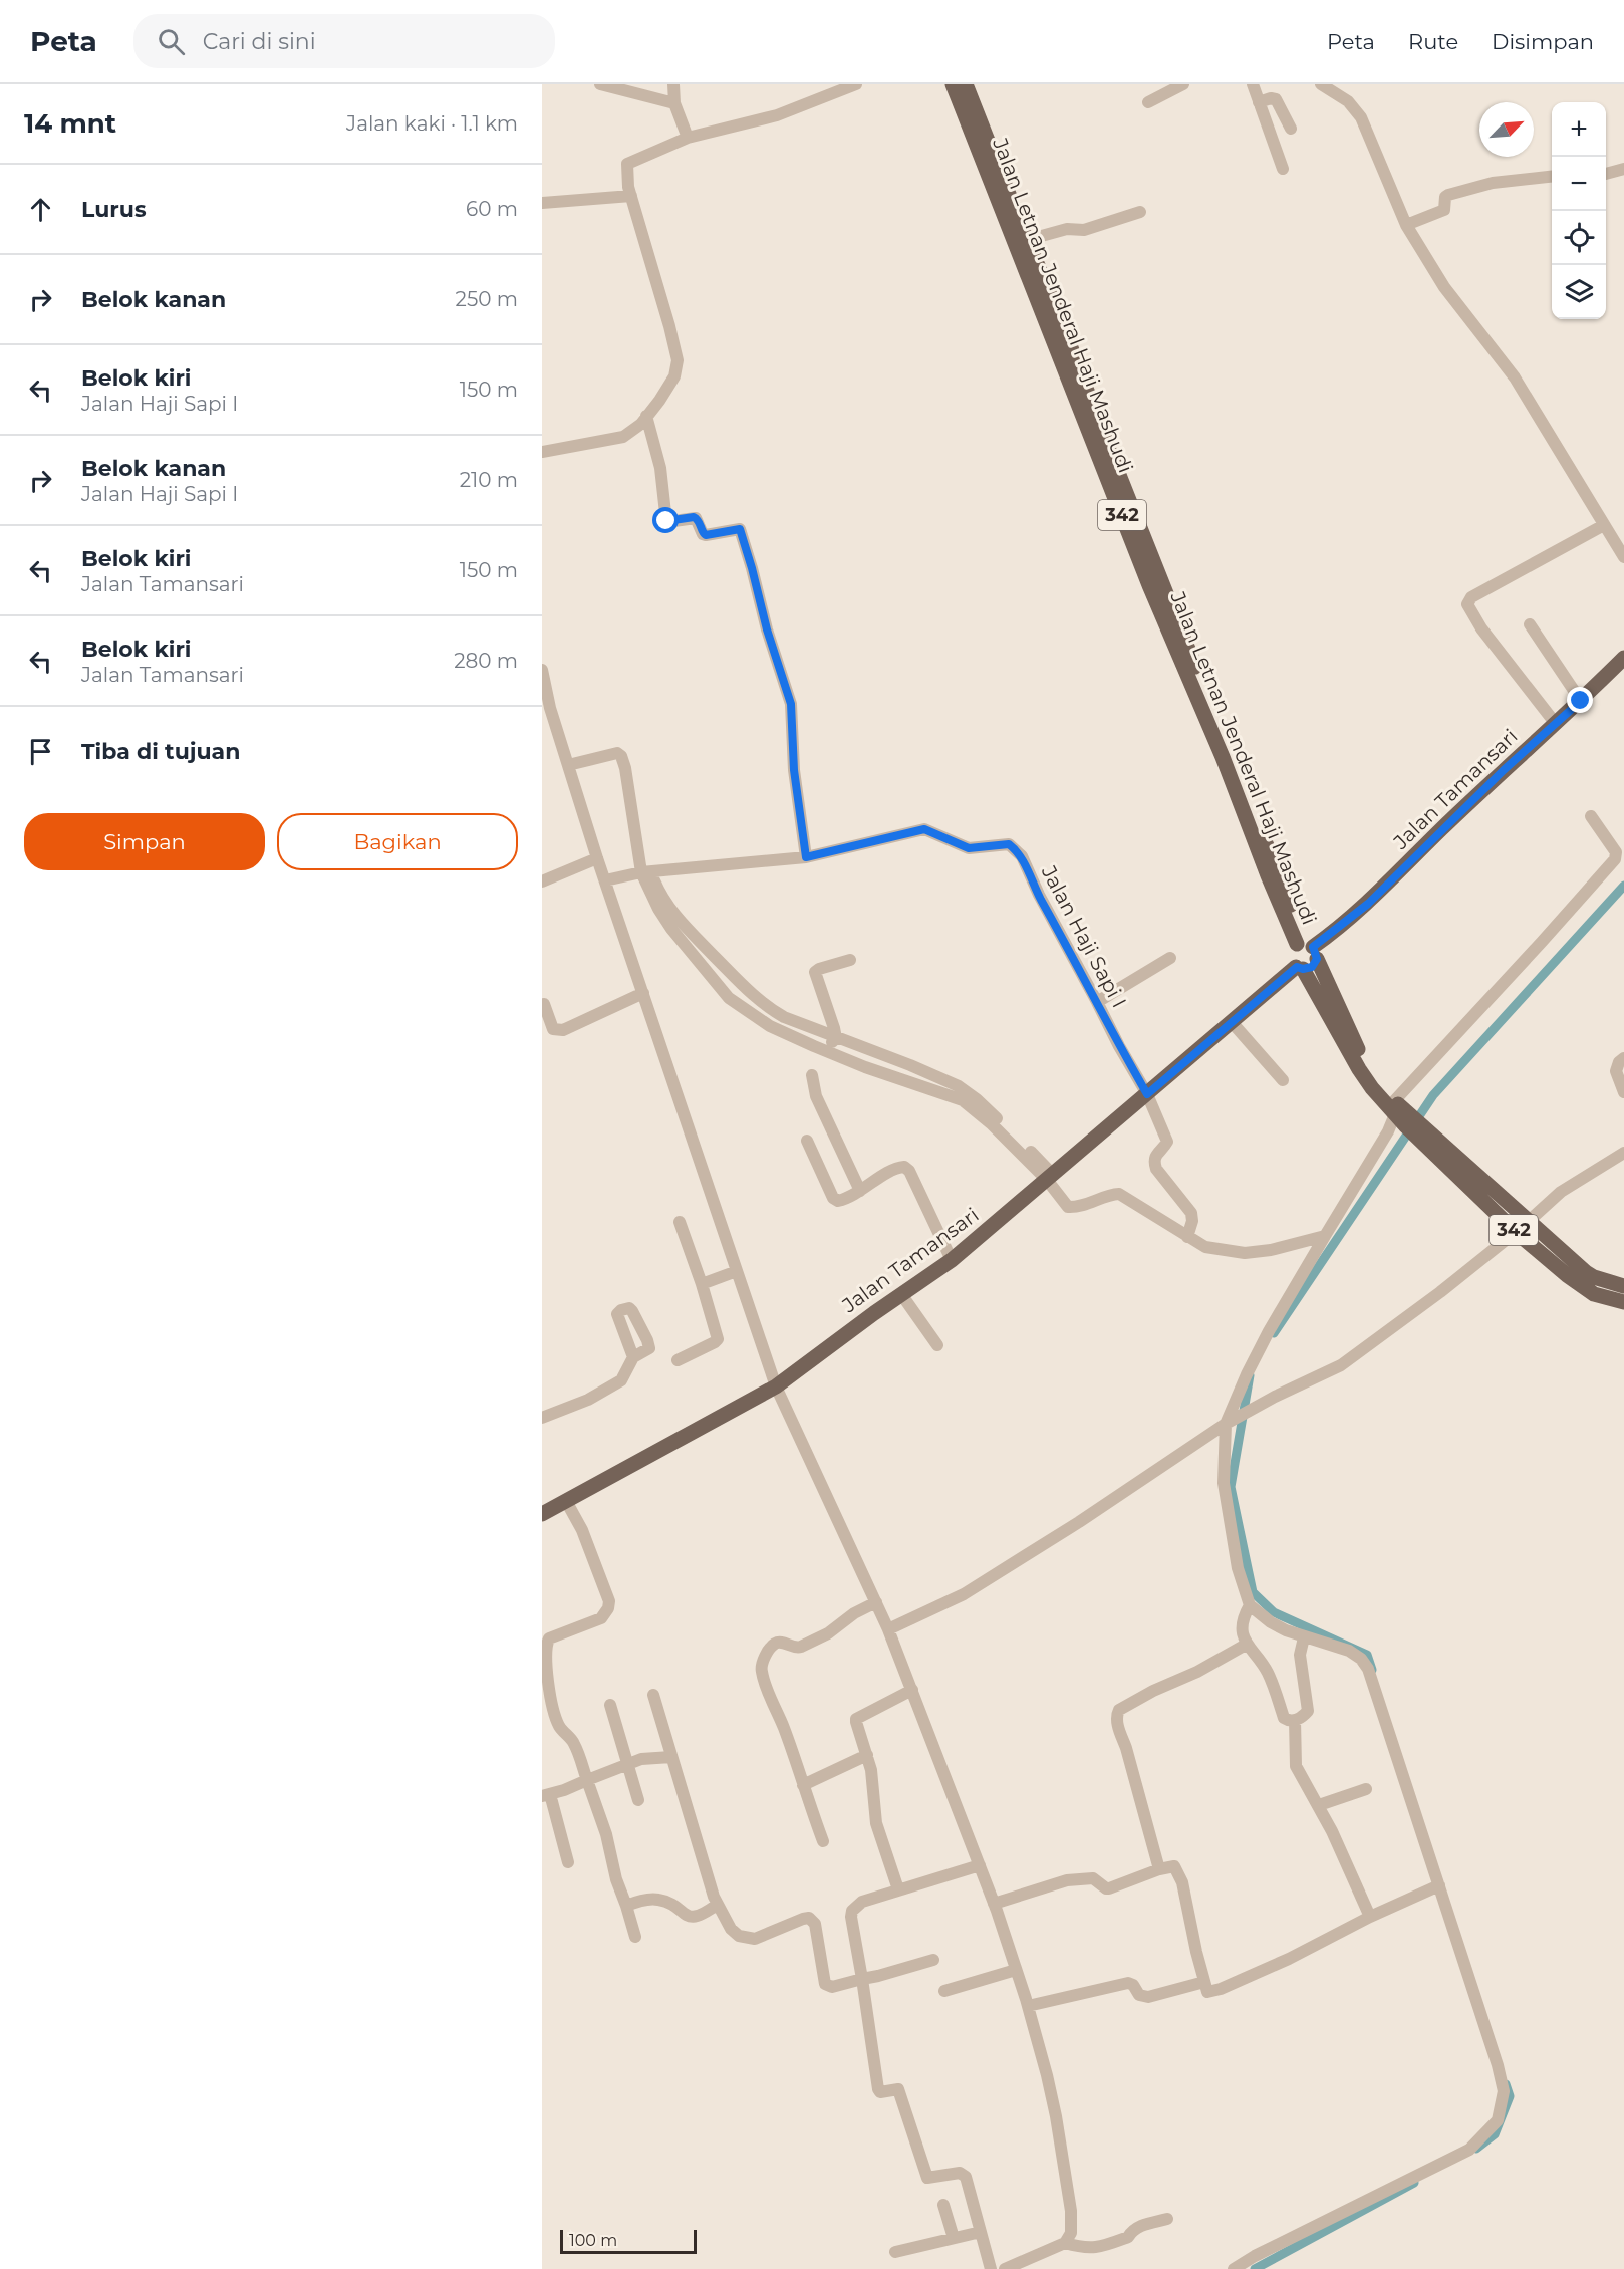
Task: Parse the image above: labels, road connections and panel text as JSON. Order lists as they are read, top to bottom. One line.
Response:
{"streets":{"main road":["Jalan Letnan Jenderal Haji Mashudi","342","Jalan Tamansari"],"street":["Jalan Haji Sapi I"]},"crossings":[["Jalan Letnan Jenderal Haji Mashudi","Jalan Tamansari"],["Jalan Tamansari","Jalan Haji Sapi I"]],"scale_bar":"100 m","north":"top right","page":{"header":"Peta","search":"Cari di sini","nav":["Peta","Rute","Disimpan"],"heading":["14 mnt","Jalan kaki · 1.1 km"],"map_buttons":["+","−"],"list":[["Lurus","60 m"],["Belok kanan","250 m"],["Belok kiri","Jalan Haji Sapi I","150 m"],["Belok kanan","Jalan Haji Sapi I","210 m"],["Belok kiri","Jalan Tamansari","150 m"],["Belok kiri","Jalan Tamansari","280 m"],"Tiba di tujuan"],"buttons":["Simpan","Bagikan"],"scale":"100 m"}}
